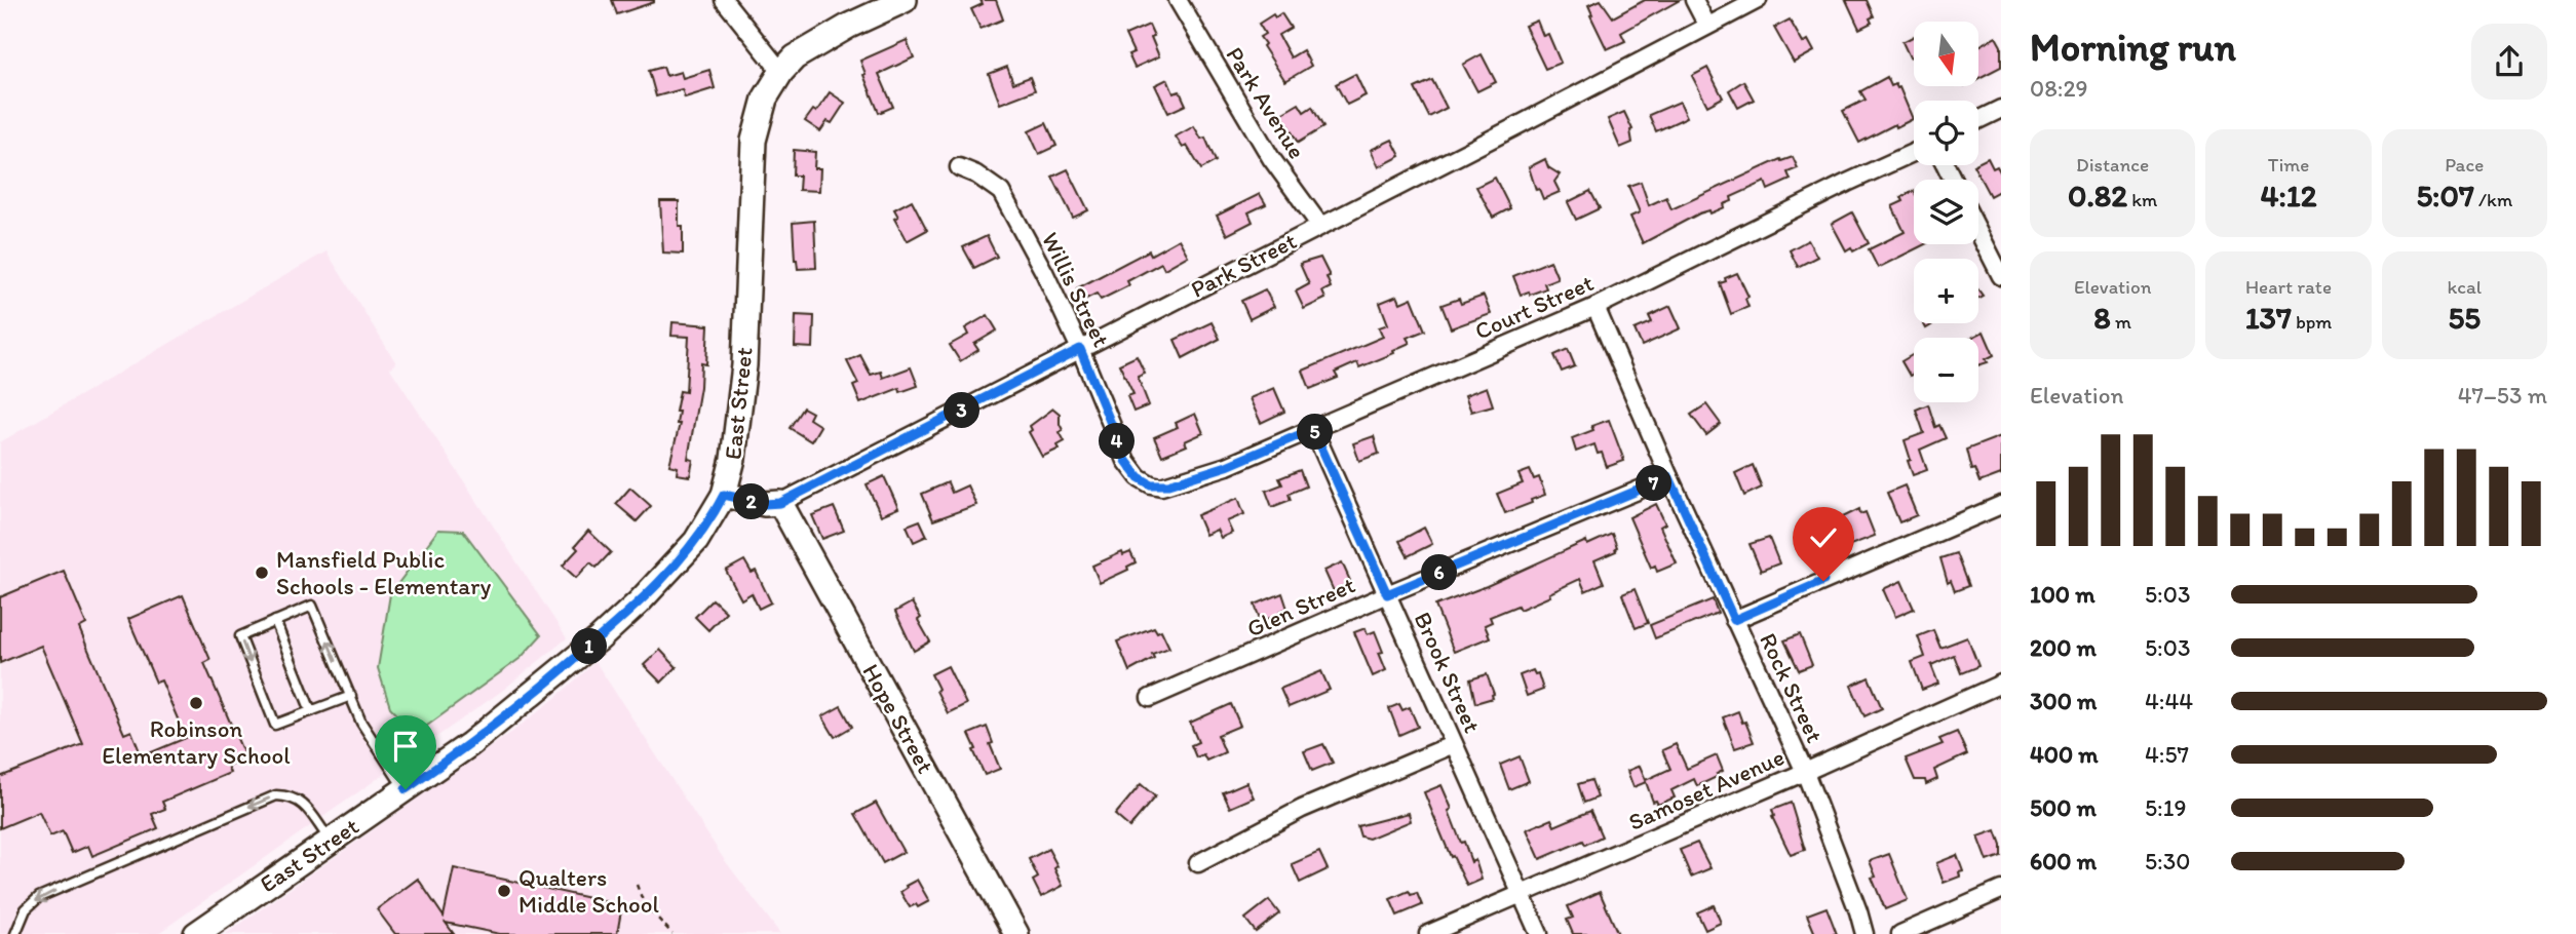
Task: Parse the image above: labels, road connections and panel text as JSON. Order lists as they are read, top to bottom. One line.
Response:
{"streets":{"main road":["East Street","Hope Street"],"street":["Park Avenue","Park Street","Willis Street","Court Street","Glen Street","Brook Street","Rock Street","Samoset Avenue"]},"crossings":[["Park Avenue","Park Street"],["Park Street","Willis Street"],["Park Street","Hope Street"],["Willis Street","Court Street"],["Court Street","Brook Street"],["Court Street","Rock Street"],["Glen Street","Brook Street"],["Glen Street","Rock Street"],["Brook Street","Samoset Avenue"],["Rock Street","Samoset Avenue"]],"places":["Mansfield Public Schools - Elementary","Robinson Elementary School","Qualters Middle School"],"north":"bottom","page":{"heading":["Morning run","08:29"],"map_buttons":["+","−"],"stats":[["Distance","0.82 km"],["Time","4:12"],["Pace","5:07 /km"],["Elevation","8 m"],["Heart rate","137 bpm"],["kcal","55"]],"chart":["Elevation","47–53 m"],"pins":["3","5","4","7","2","6","1"],"list":[{"name":"100 m","note":"5:03"},{"name":"200 m","note":"5:03"},{"name":"300 m","note":"4:44"},{"name":"400 m","note":"4:57"},{"name":"500 m","note":"5:19"},{"name":"600 m","note":"5:30"}]}}
